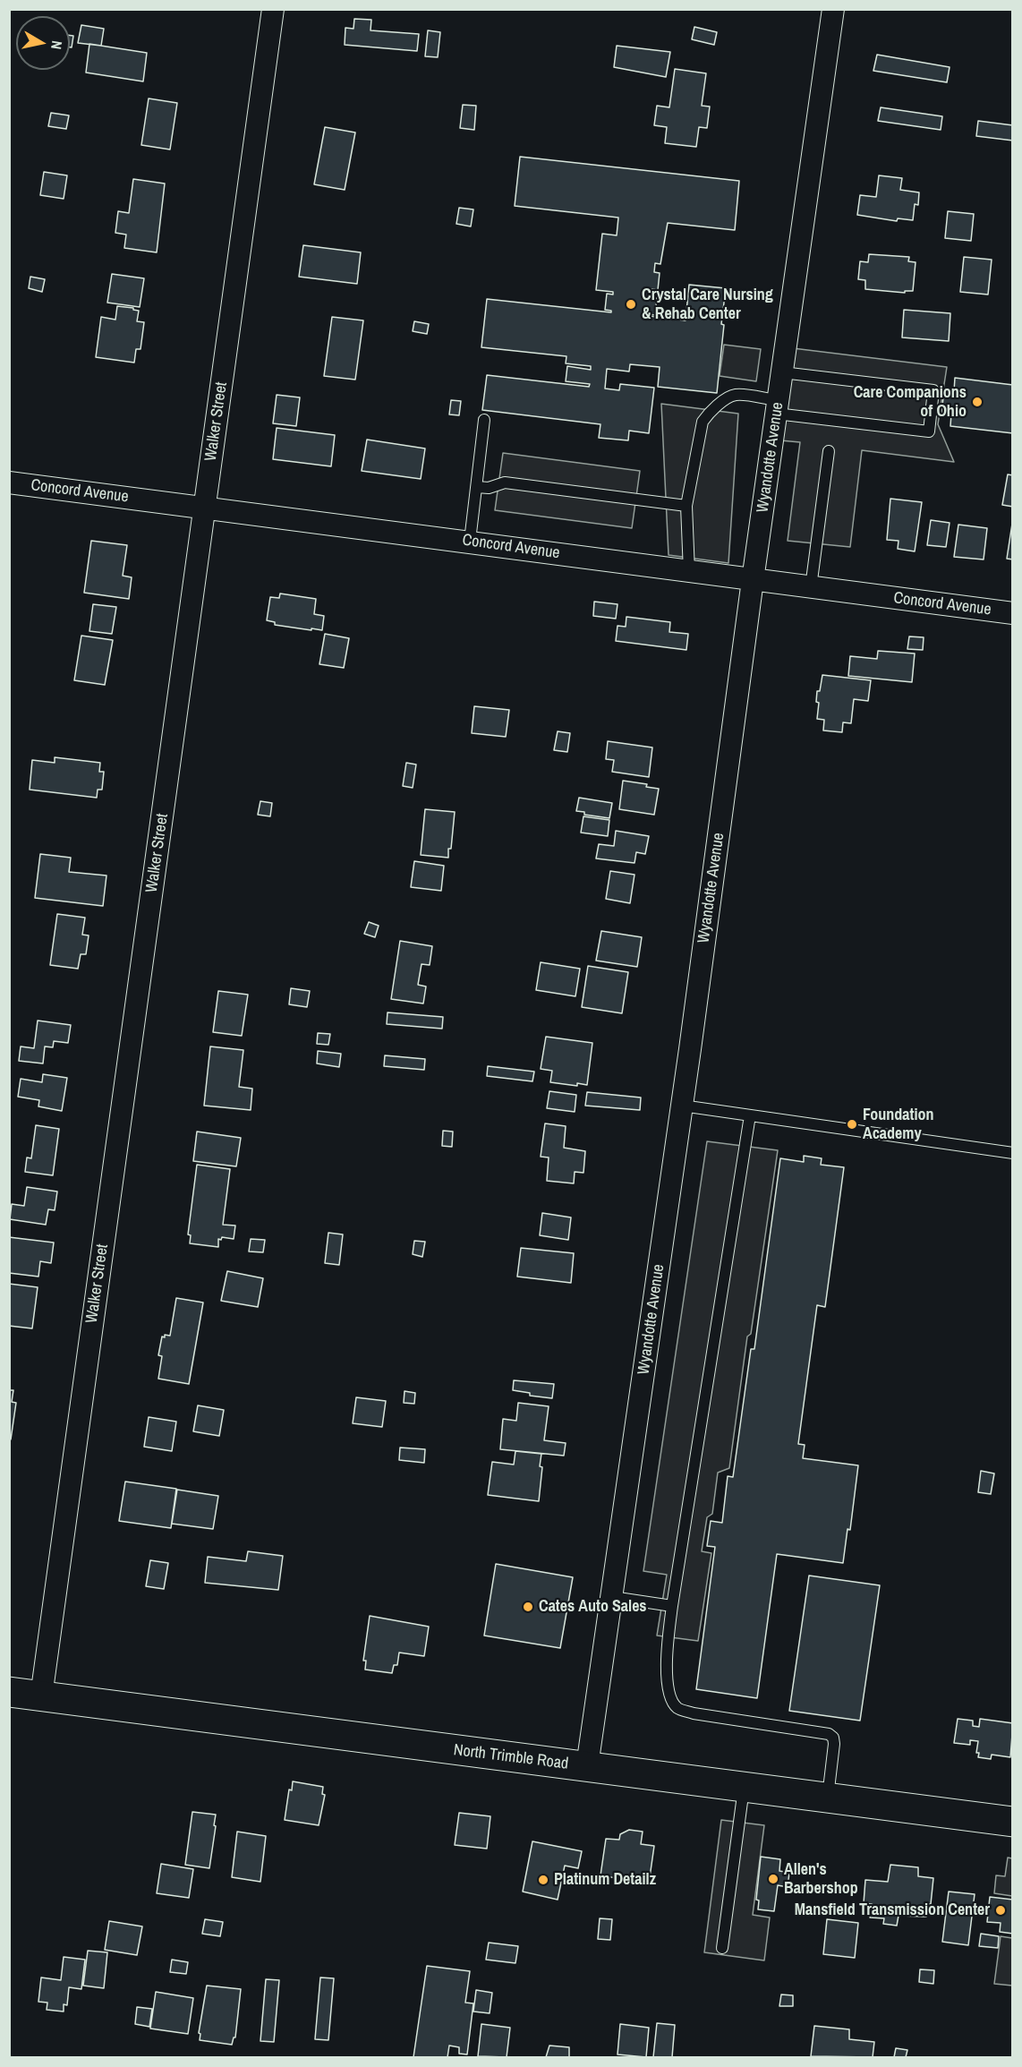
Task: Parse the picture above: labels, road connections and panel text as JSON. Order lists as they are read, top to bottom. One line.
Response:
{"streets":{"main road":["North Trimble Road"],"street":["Walker Street","Wyandotte Avenue","Concord Avenue"]},"crossings":[["Walker Street","Concord Avenue"],["Walker Street","North Trimble Road"],["Wyandotte Avenue","Concord Avenue"],["Wyandotte Avenue","North Trimble Road"]],"places":["Crystal Care Nursing & Rehab Center","Care Companions of Ohio","Foundation Academy","Cates Auto Sales","Allen's Barbershop","Platinum Detailz","Mansfield Transmission Center"],"north":"right"}
